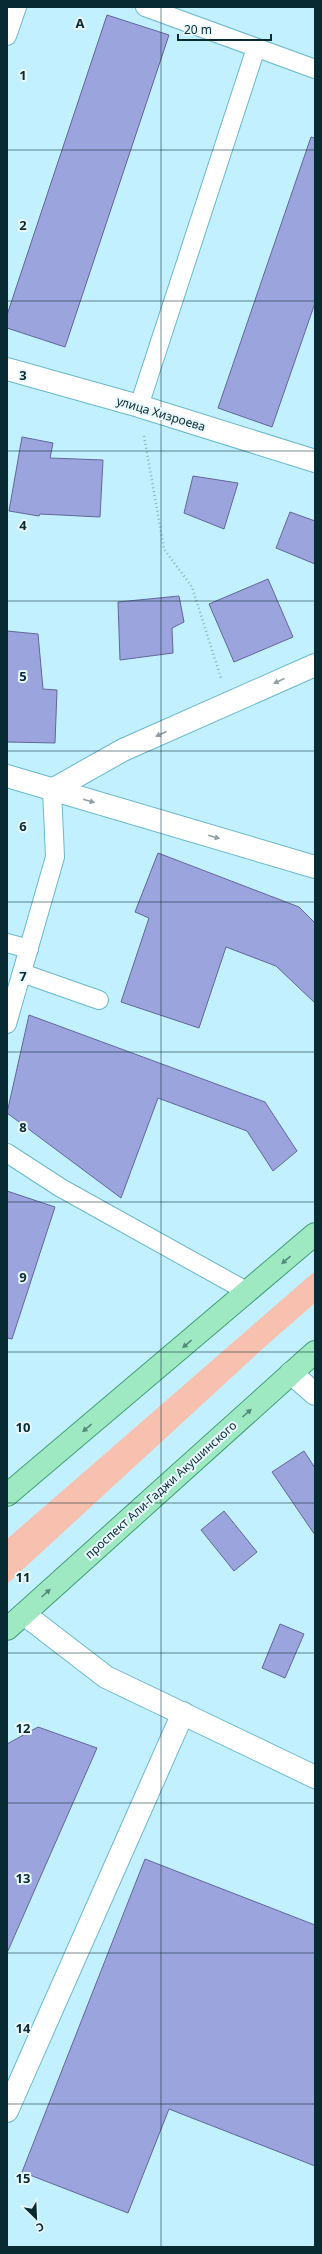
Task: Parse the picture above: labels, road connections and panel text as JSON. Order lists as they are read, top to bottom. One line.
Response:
{"streets":{"main road":["проспект Али-Гаджи Акушинского"],"street":["улица Хизроева"]},"scale_bar":"20 m","north":"bottom right","grid":{"columns":["A"],"rows":["1","2","3","4","5","6","7","8","9","10","11","12","13","14","15"]}}
